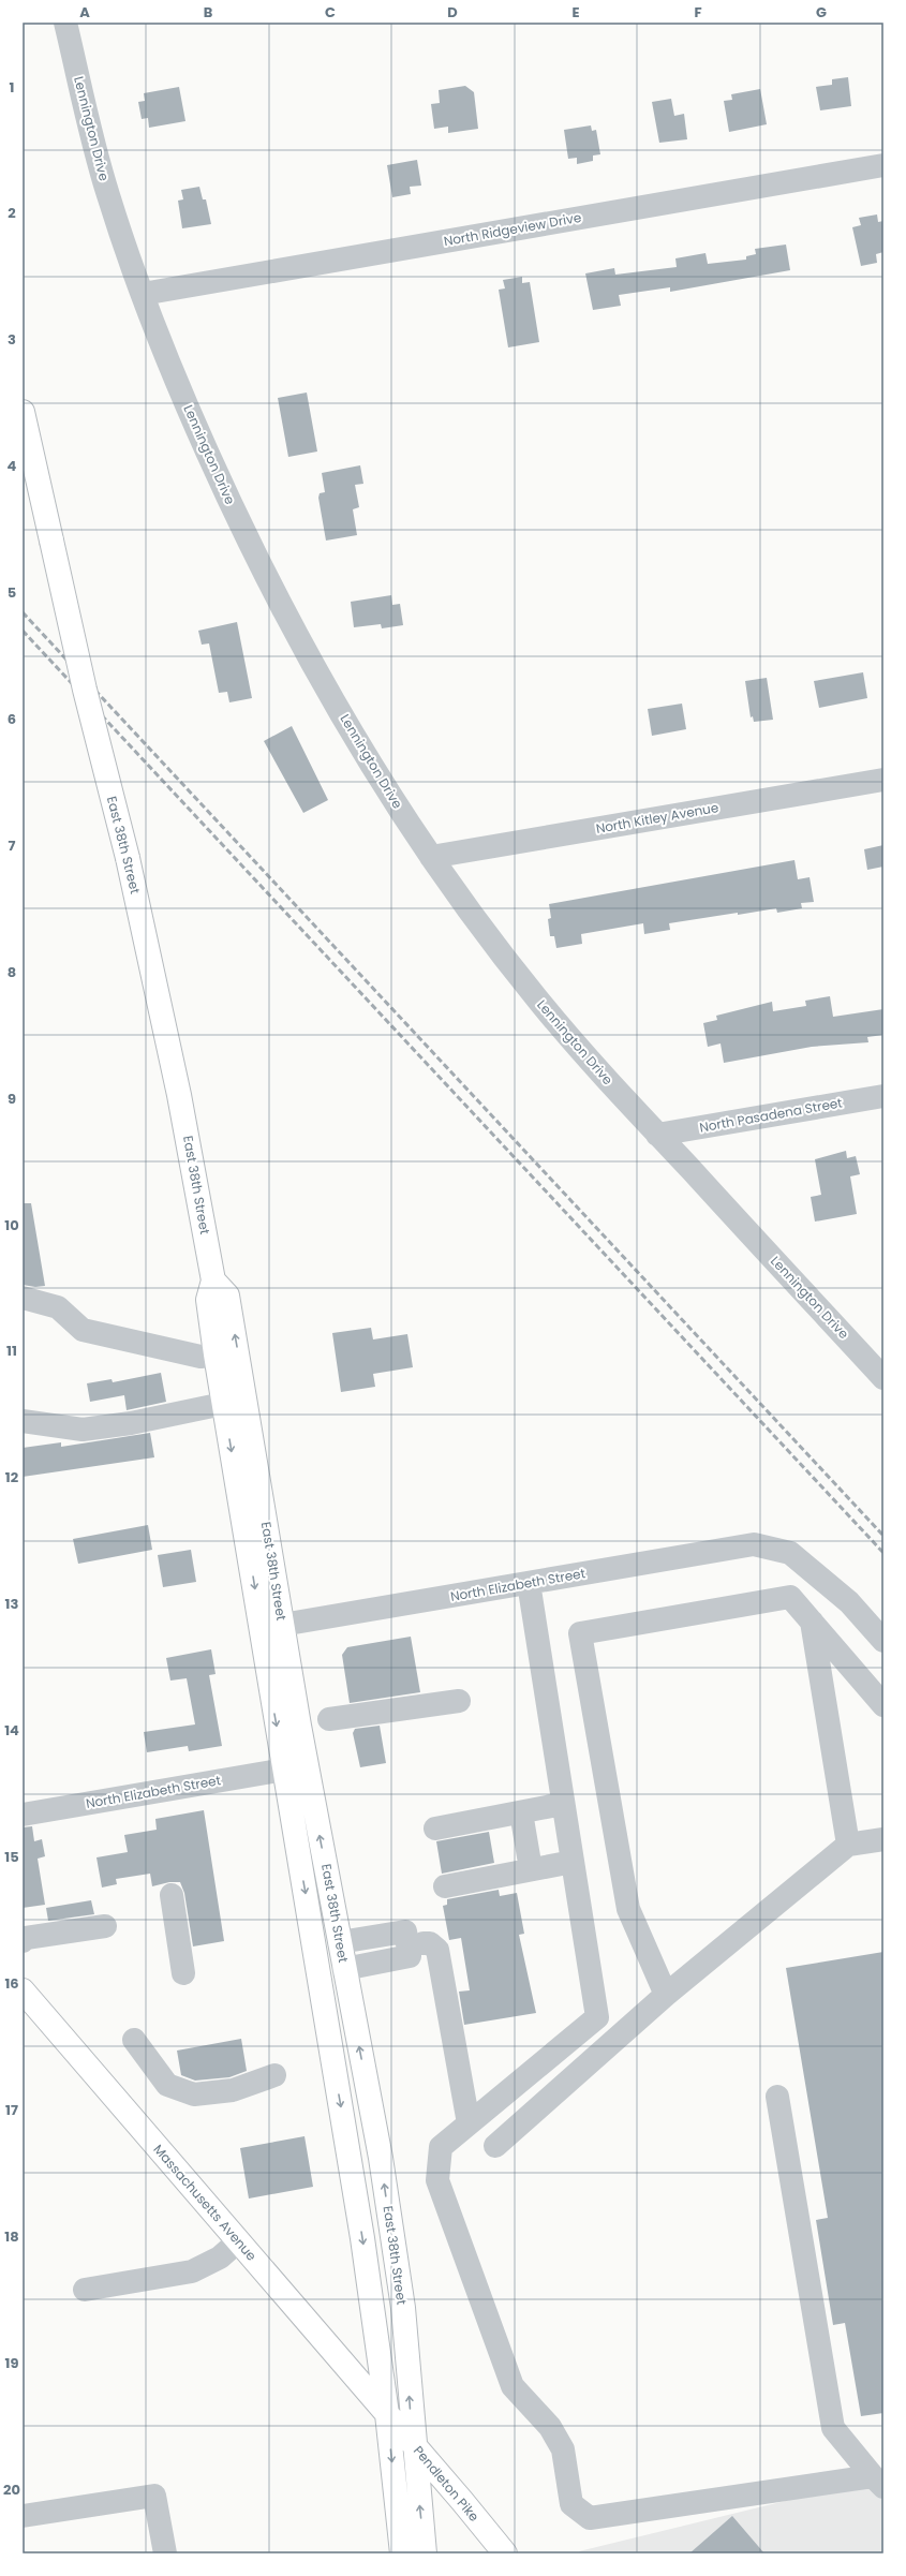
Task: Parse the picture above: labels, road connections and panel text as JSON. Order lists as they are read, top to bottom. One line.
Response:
{"streets":{"main road":["East 38th Street","Massachusetts Avenue","Pendleton Pike"],"street":["Lennington Drive","North Ridgeview Drive","North Kitley Avenue","North Pasadena Street","North Elizabeth Street"]},"crossings":[["Lennington Drive","North Ridgeview Drive"],["Lennington Drive","North Kitley Avenue"],["Lennington Drive","North Pasadena Street"],["East 38th Street","North Elizabeth Street"],["East 38th Street","Massachusetts Avenue"],["East 38th Street","Pendleton Pike"],["Massachusetts Avenue","Pendleton Pike"]],"grid":{"columns":["A","B","C","D","E","F","G"],"rows":["1","2","3","4","5","6","7","8","9","10","11","12","13","14","15","16","17","18","19","20"]}}
